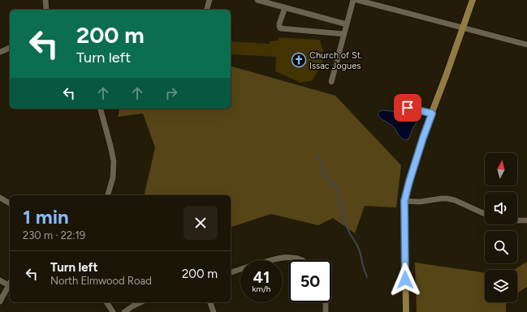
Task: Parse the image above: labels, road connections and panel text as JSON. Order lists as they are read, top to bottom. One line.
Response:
{"places":{"church":["Church of St. Issac Jogues"]},"north":"top","page":{"turn":["200 m","Turn left"],"heading":["1 min","230 m · 22:19"],"list":[{"name":"Turn left","note":"North Elmwood Road","value":"200 m"}],"speed":"41 km/h","limit":"50"}}
